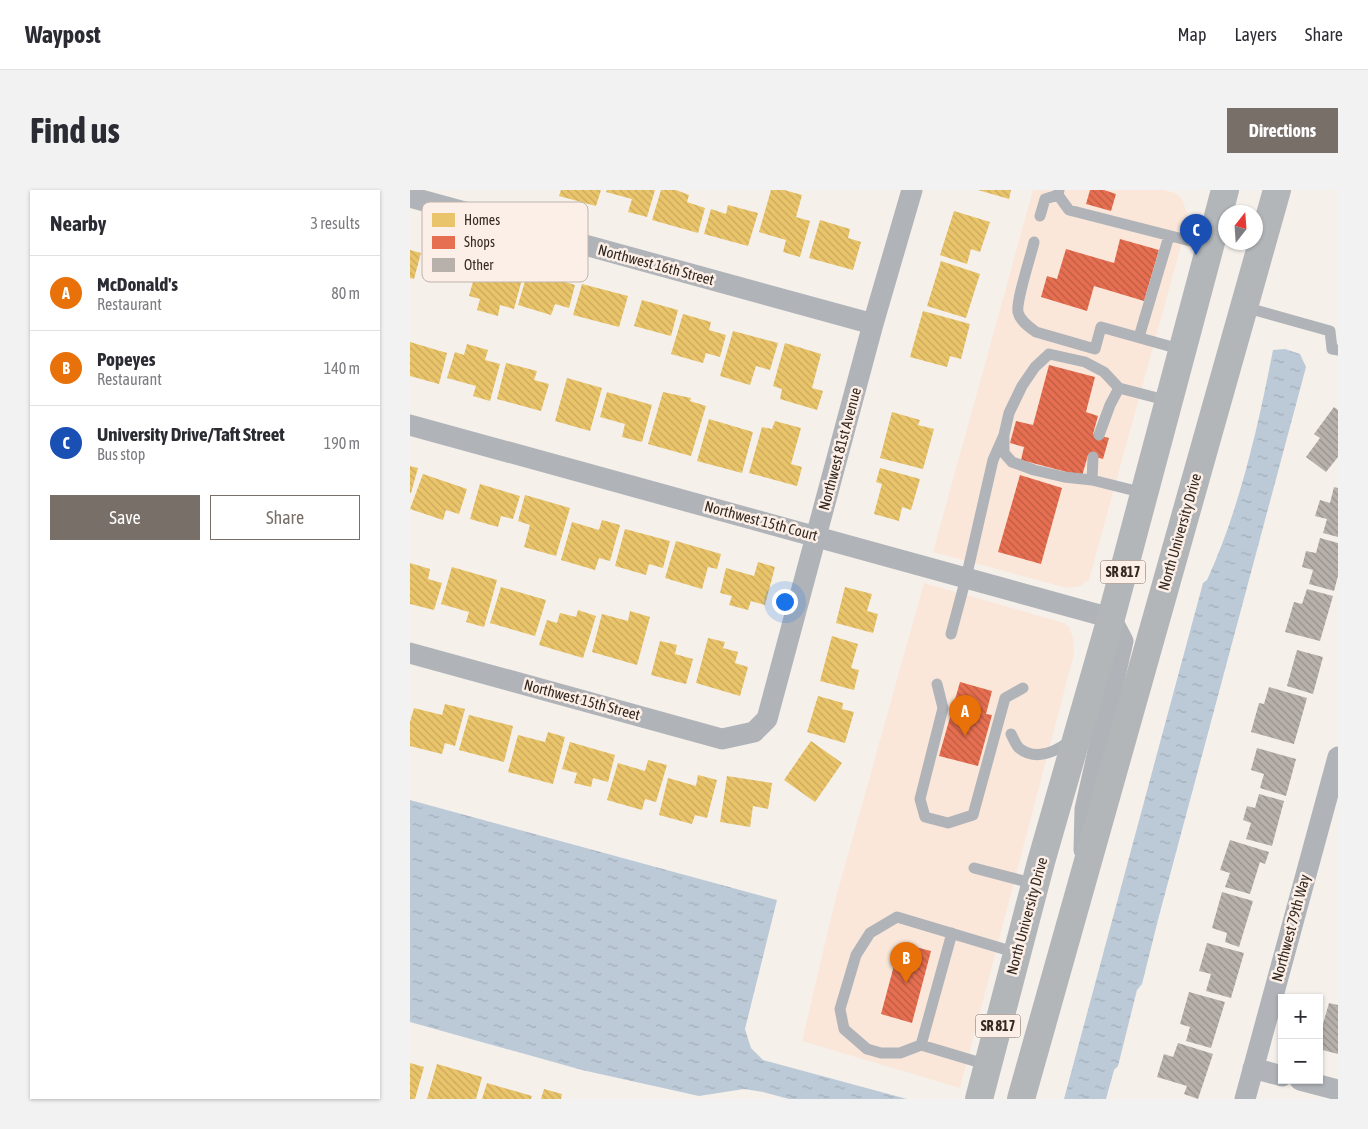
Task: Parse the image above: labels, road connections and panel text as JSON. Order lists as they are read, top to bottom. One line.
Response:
{"streets":{"main road":["North University Drive","SR 817"],"street":["Northwest 16th Street","Northwest 81st Avenue","Northwest 15th Court","Northwest 15th Street","Northwest 79th Way"]},"crossings":[["Northwest 16th Street","Northwest 81st Avenue"],["Northwest 81st Avenue","Northwest 15th Court"],["Northwest 81st Avenue","Northwest 15th Street"],["Northwest 15th Court","North University Drive"]],"legend":["Homes","Shops","Other"],"north":"top","page":{"header":"Waypost","nav":["Map","Layers","Share"],"buttons":["Directions",["Save","Share"]],"title":"Find us","heading":["Nearby","3 results"],"pins":["C","A","B"],"list":[{"mark":"A","name":"McDonald's","note":"Restaurant","value":"80 m"},{"mark":"B","name":"Popeyes","note":"Restaurant","value":"140 m"},{"mark":"C","name":"University Drive/Taft Street","note":"Bus stop","value":"190 m"}],"map_buttons":["+","−"]}}
